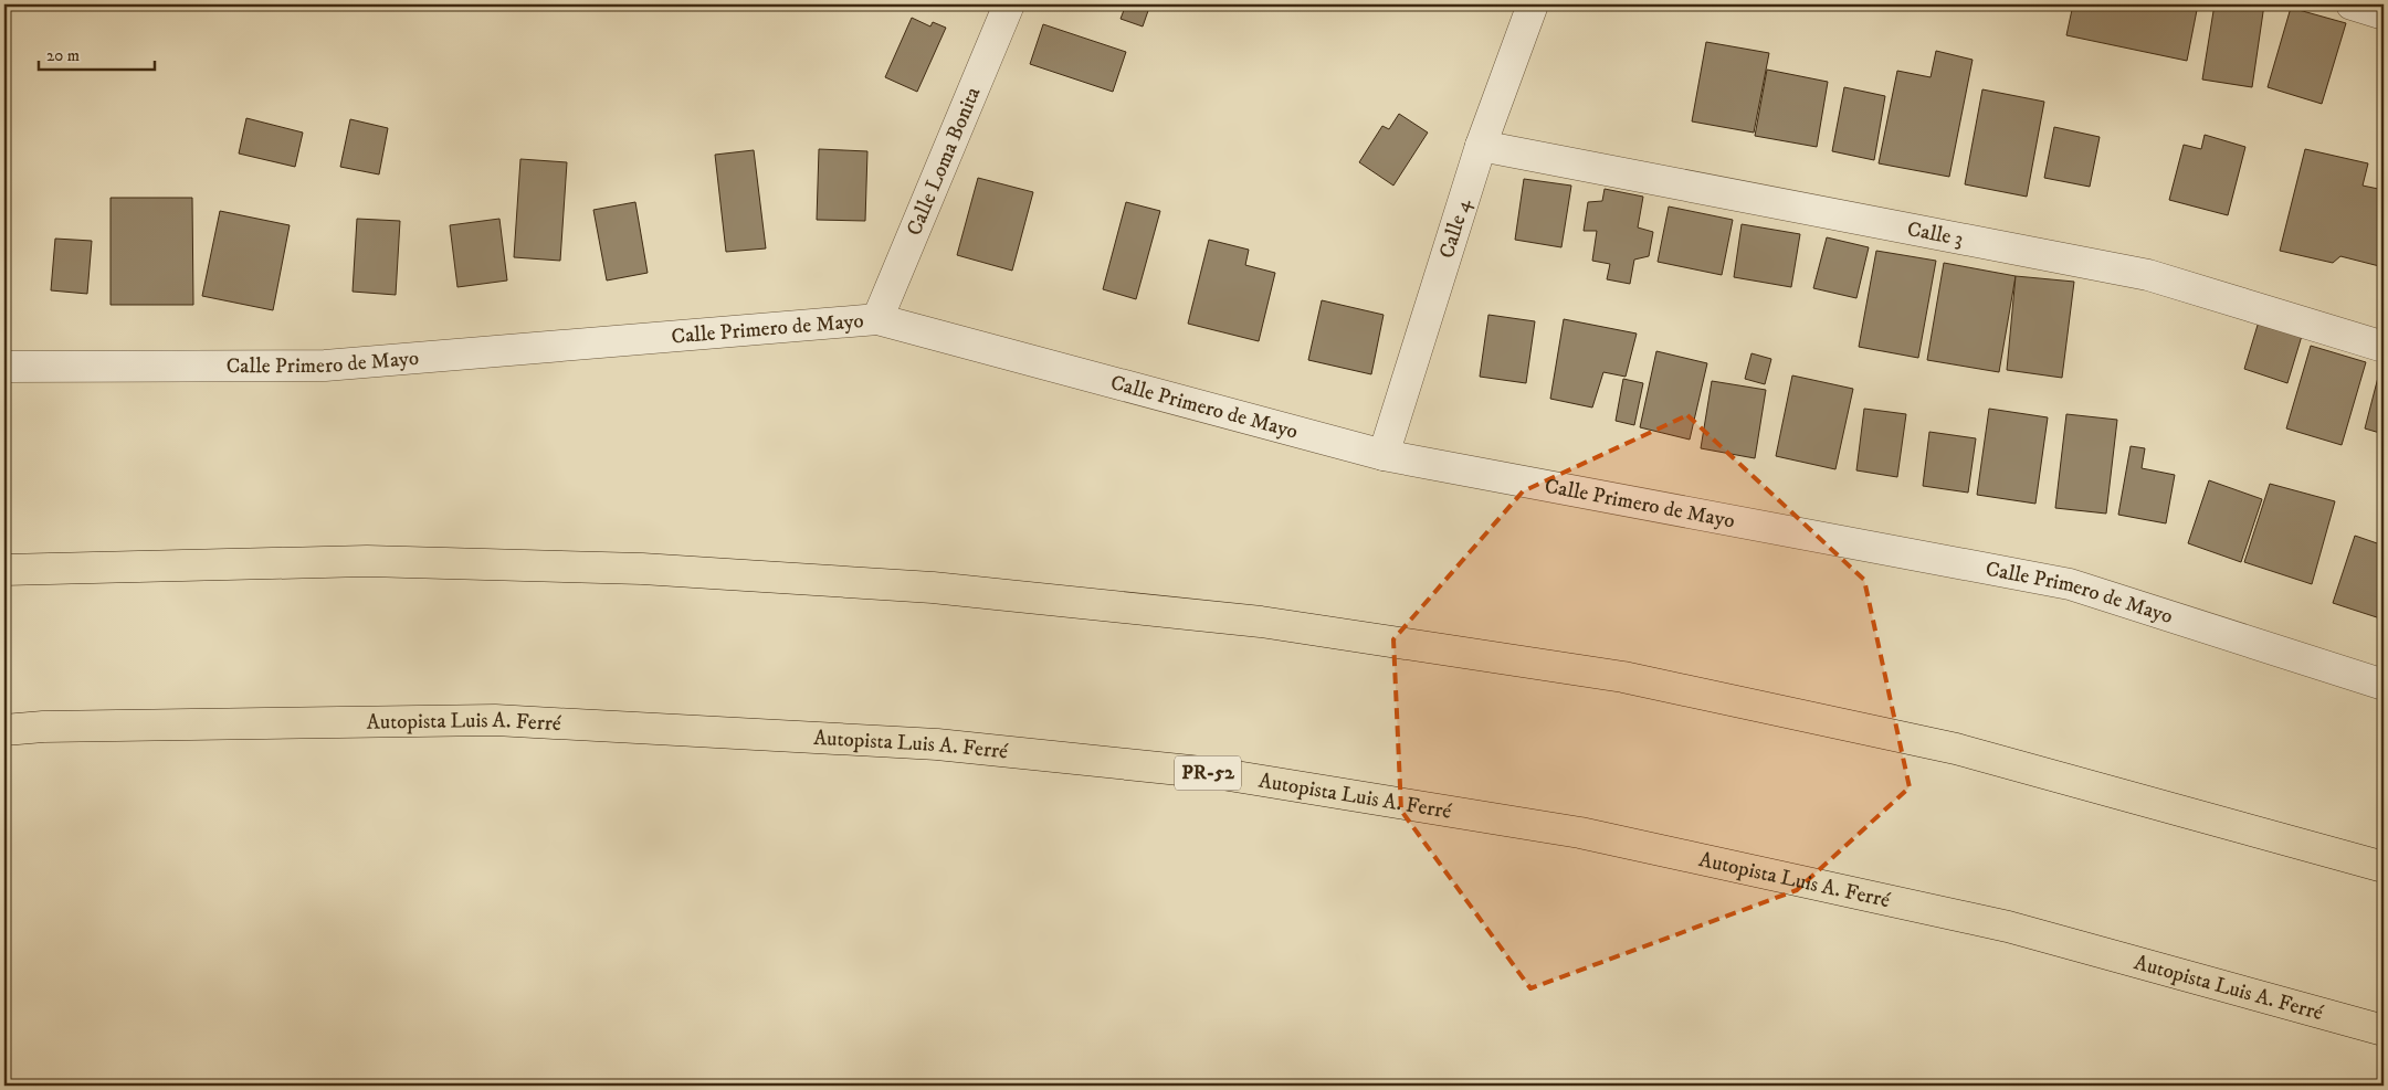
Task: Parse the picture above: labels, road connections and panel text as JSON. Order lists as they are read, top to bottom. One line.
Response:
{"streets":{"highway":["Autopista Luis A. Ferré","PR-52"],"street":["Calle Loma Bonita","Calle 4","Calle 3","Calle Primero de Mayo"]},"crossings":[["Calle Loma Bonita","Calle Primero de Mayo"],["Calle 4","Calle 3"],["Calle 4","Calle Primero de Mayo"]],"scale_bar":"20 m"}
